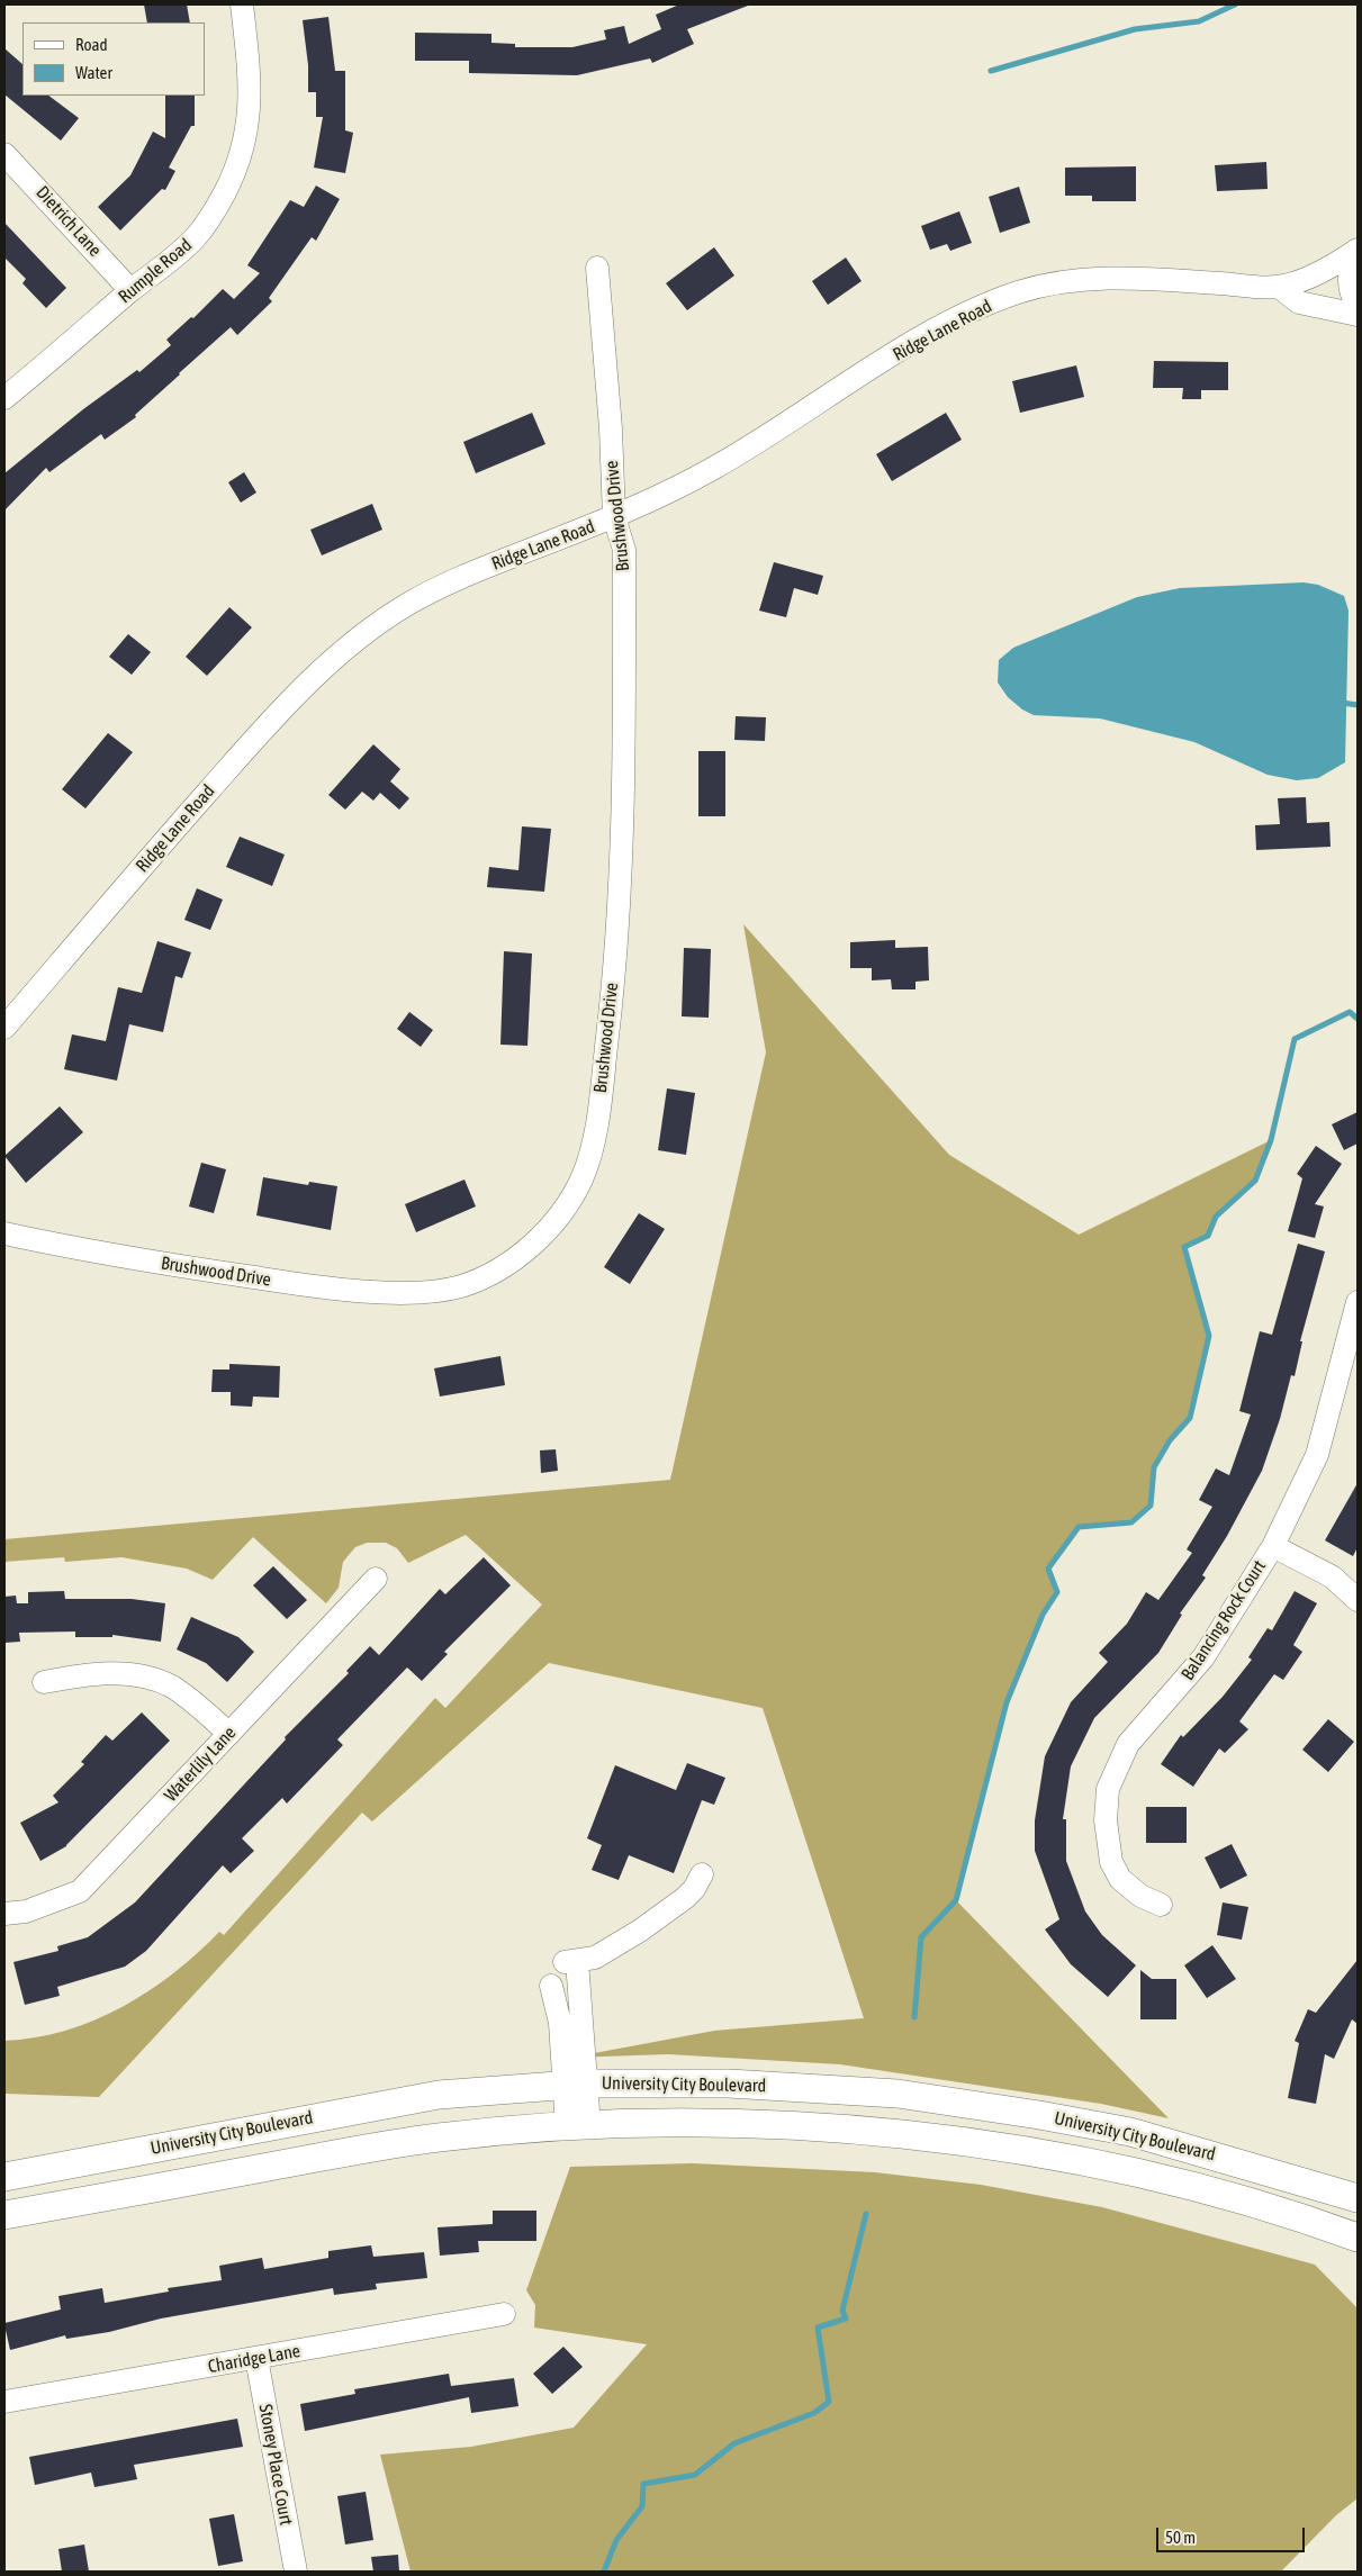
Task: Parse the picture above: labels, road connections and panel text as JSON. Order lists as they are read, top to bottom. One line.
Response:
{"streets":{"main road":["University City Boulevard"],"street":["Dietrich Lane","Rumple Road","Ridge Lane Road","Brushwood Drive","Balancing Rock Court","Waterlily Lane","Charidge Lane","Stoney Place Court"]},"crossings":[["Dietrich Lane","Rumple Road"],["Ridge Lane Road","Brushwood Drive"],["Charidge Lane","Stoney Place Court"]],"legend":["Road","Water"],"scale_bar":"50 m"}
